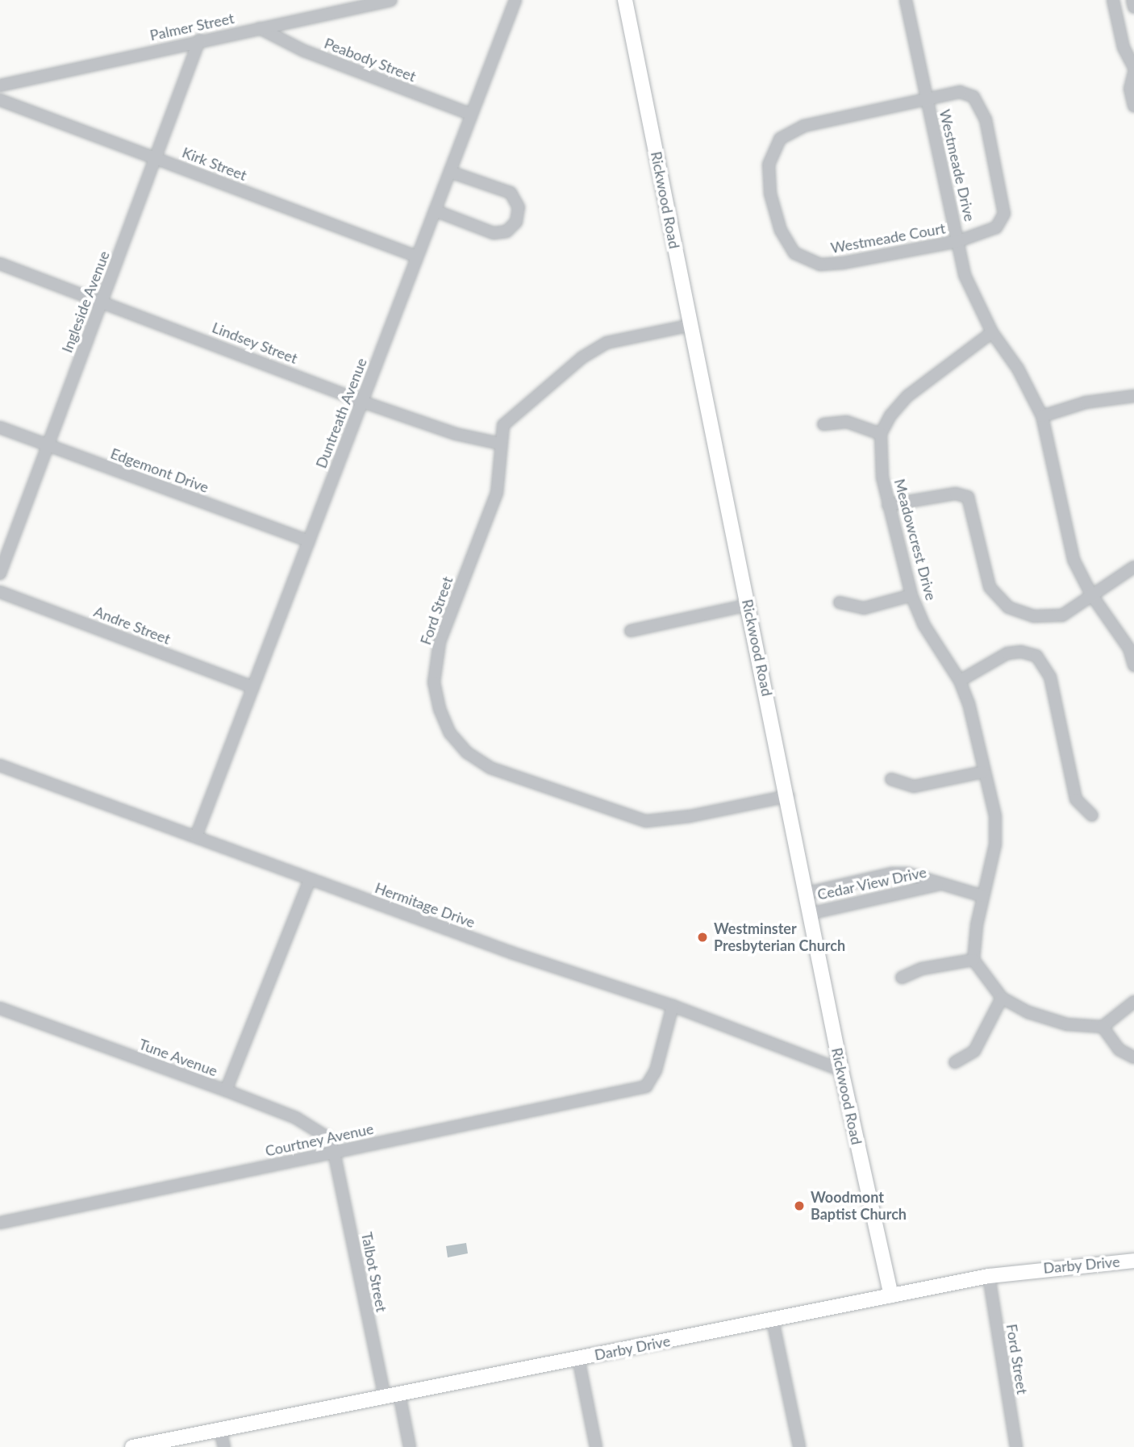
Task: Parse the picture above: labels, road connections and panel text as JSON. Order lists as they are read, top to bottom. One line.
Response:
{"streets":{"main road":["Rickwood Road","Darby Drive"],"street":["Palmer Street","Peabody Street","Kirk Street","Westmeade Drive","Westmeade Court","Ingleside Avenue","Lindsey Street","Duntreath Avenue","Edgemont Drive","Meadowcrest Drive","Ford Street","Andre Street","Cedar View Drive","Hermitage Drive","Tune Avenue","Courtney Avenue","Talbot Street"]},"crossings":[["Palmer Street","Peabody Street"],["Palmer Street","Ingleside Avenue"],["Peabody Street","Duntreath Avenue"],["Kirk Street","Ingleside Avenue"],["Kirk Street","Duntreath Avenue"],["Westmeade Drive","Westmeade Court"],["Rickwood Road","Ford Street"],["Rickwood Road","Cedar View Drive"],["Rickwood Road","Hermitage Drive"],["Rickwood Road","Darby Drive"],["Ingleside Avenue","Lindsey Street"],["Ingleside Avenue","Edgemont Drive"],["Lindsey Street","Duntreath Avenue"],["Lindsey Street","Ford Street"],["Duntreath Avenue","Edgemont Drive"],["Duntreath Avenue","Andre Street"],["Duntreath Avenue","Hermitage Drive"],["Meadowcrest Drive","Cedar View Drive"],["Ford Street","Darby Drive"],["Hermitage Drive","Courtney Avenue"],["Tune Avenue","Courtney Avenue"],["Tune Avenue","Talbot Street"],["Courtney Avenue","Talbot Street"],["Darby Drive","Talbot Street"]],"places":["Westminster Presbyterian Church","Woodmont Baptist Church"]}
